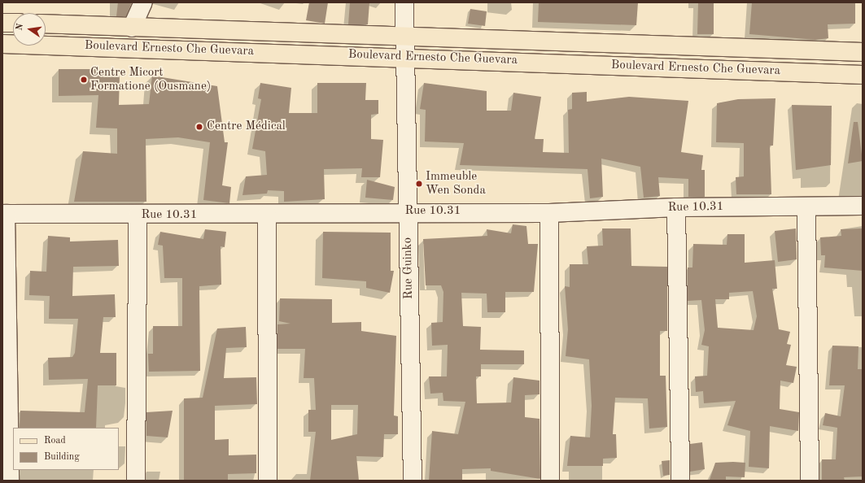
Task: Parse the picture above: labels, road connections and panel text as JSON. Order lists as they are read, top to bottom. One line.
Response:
{"streets":{"main road":["Boulevard Ernesto Che Guevara"],"street":["Rue 10.31","Rue Guinko"]},"crossings":[["Boulevard Ernesto Che Guevara","Rue Guinko"],["Rue 10.31","Rue Guinko"]],"places":["Centre Micort Formatione (Ousmane)","Centre Médical","Immeuble Wen Sonda"],"legend":["Road","Building"],"north":"left"}
